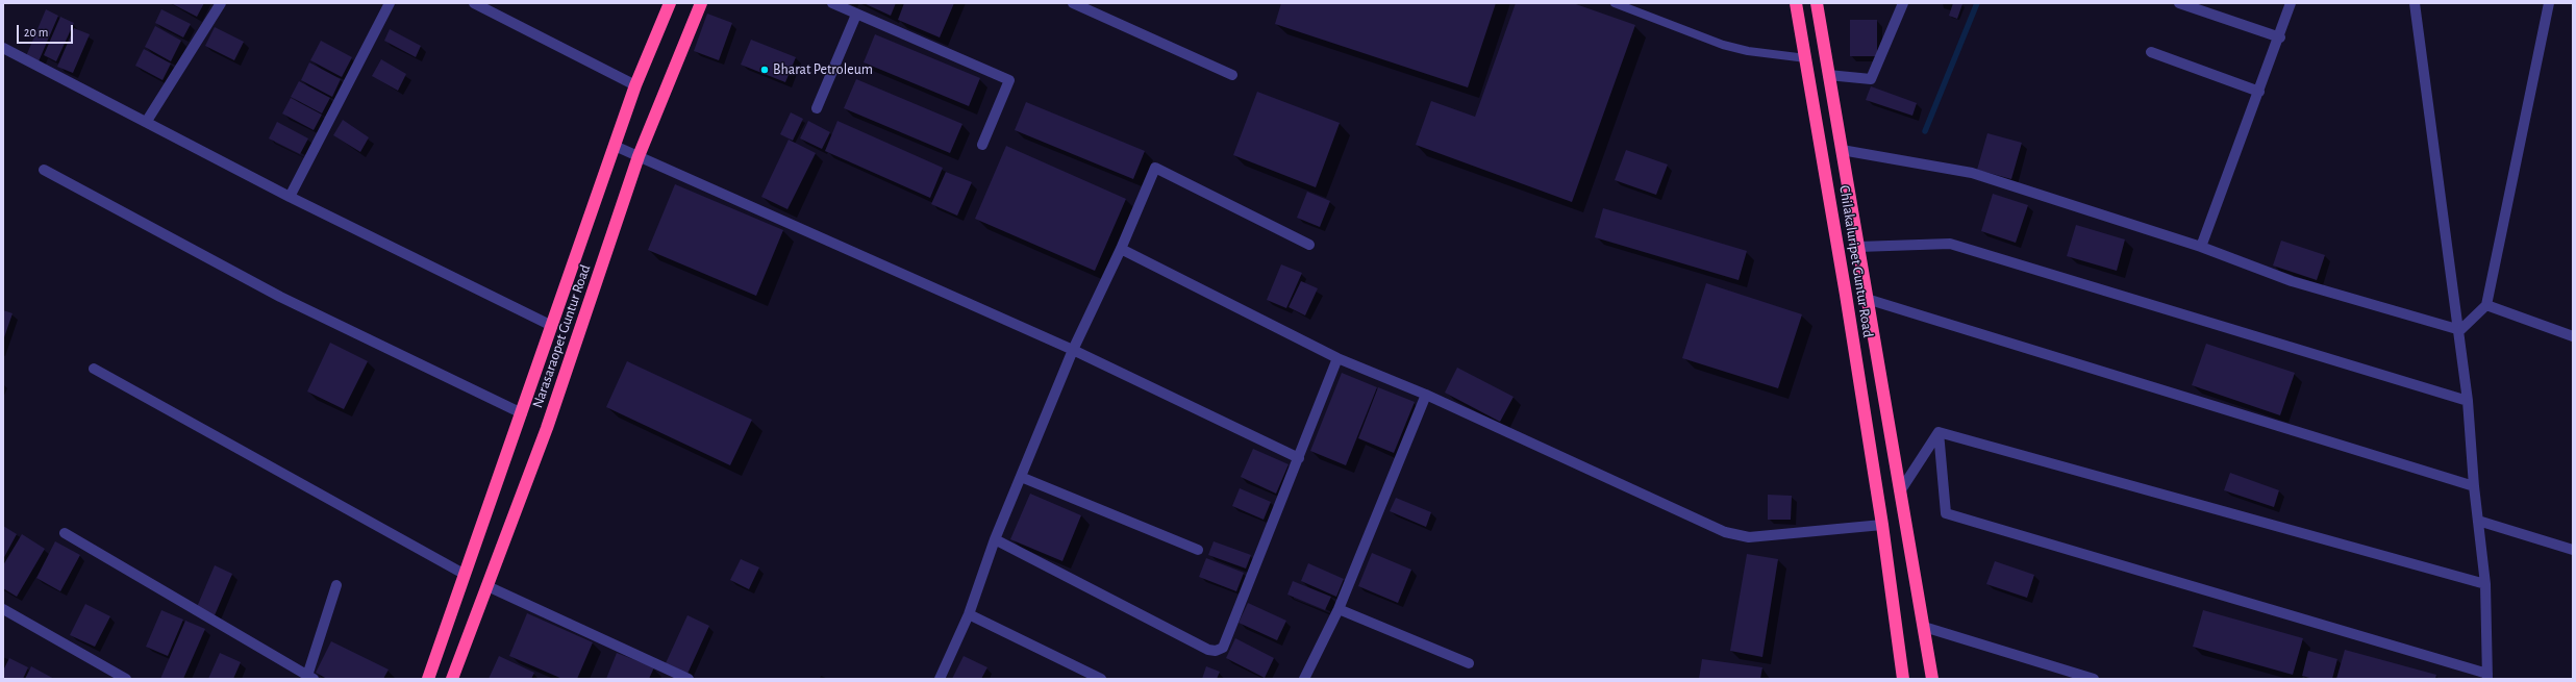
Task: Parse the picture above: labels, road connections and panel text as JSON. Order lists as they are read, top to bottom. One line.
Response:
{"streets":{"highway":["Chilakaluripet Guntur Road","Narasaraopet Guntur Road"]},"places":["Bharat Petroleum"],"scale_bar":"20 m"}
